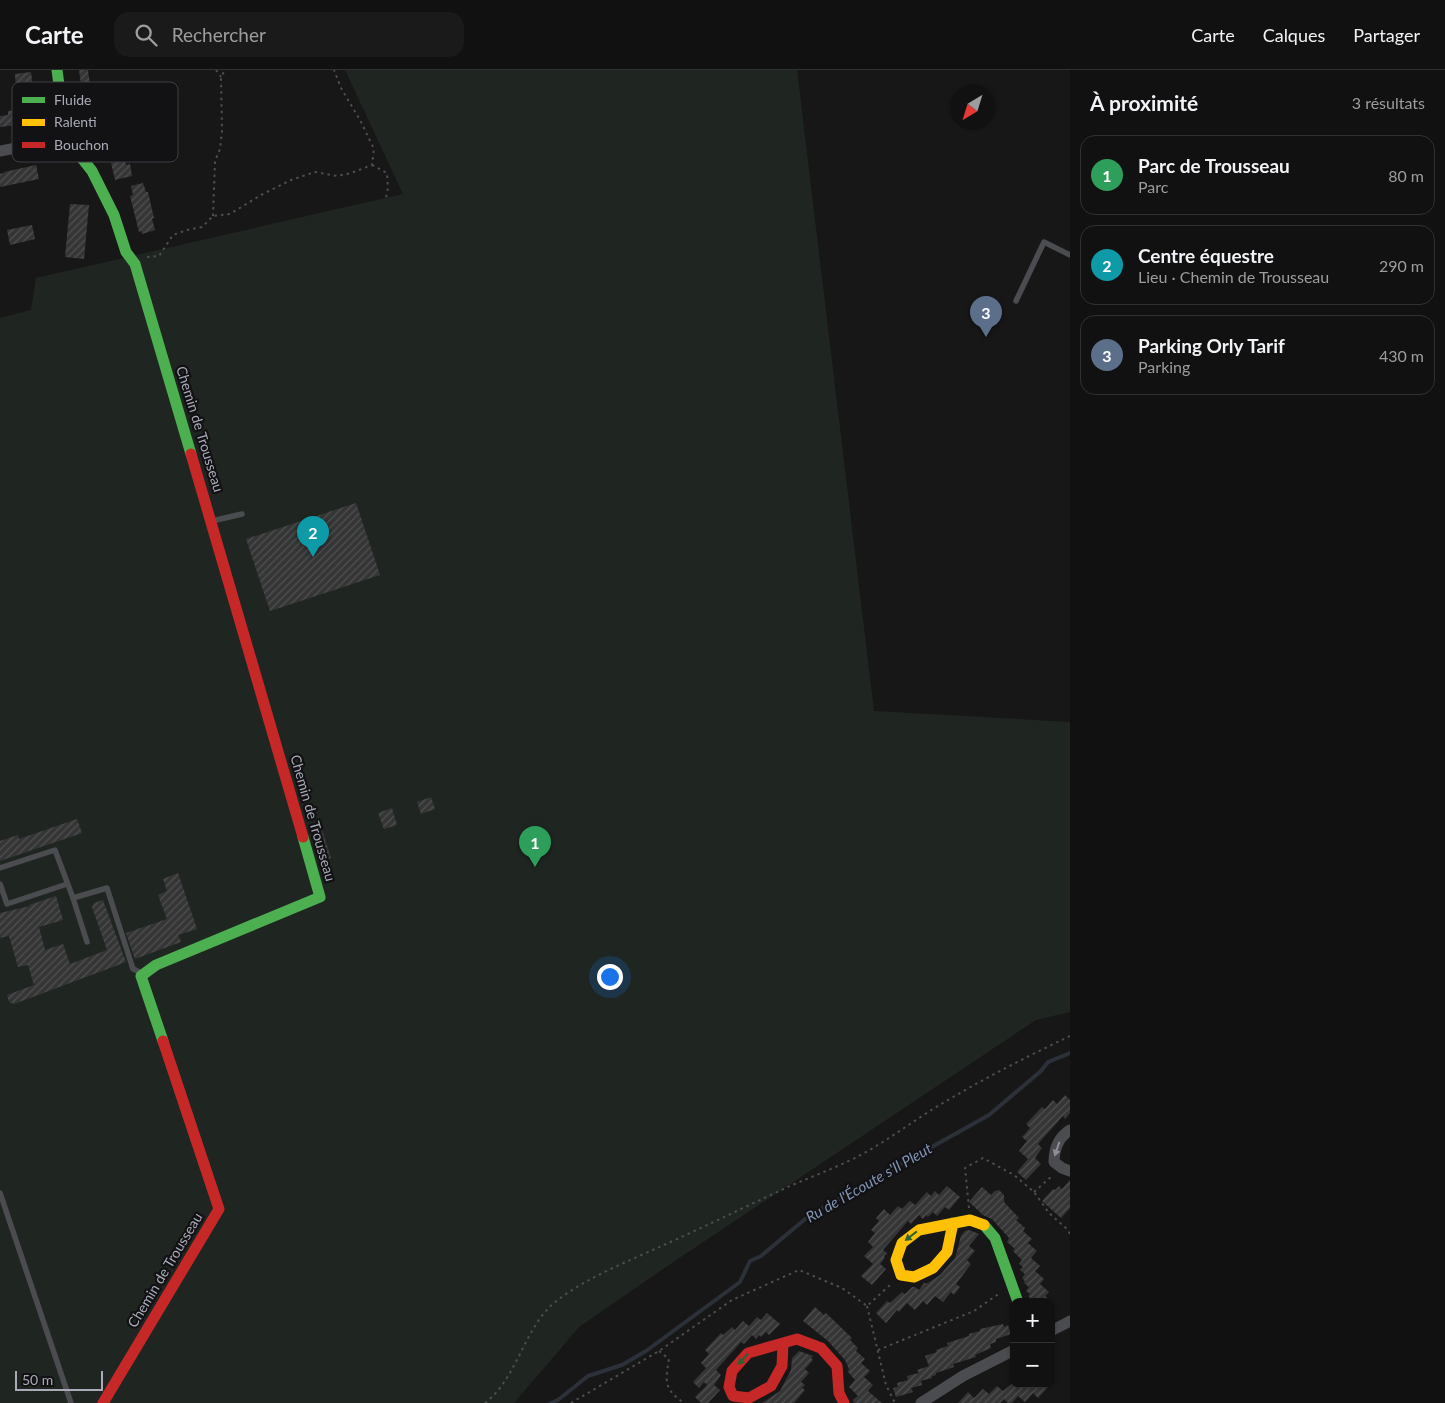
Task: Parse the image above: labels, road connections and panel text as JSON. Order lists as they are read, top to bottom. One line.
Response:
{"streets":{"street":["Chemin de Trousseau"]},"water":["Ru de l'Écoute s'Il Pleut"],"legend":["Fluide","Ralenti","Bouchon"],"scale_bar":"50 m","north":"bottom left","page":{"header":"Carte","search":"Rechercher","nav":["Carte","Calques","Partager"],"heading":["À proximité","3 résultats"],"list":[{"mark":"1","name":"Parc de Trousseau","note":"Parc","value":"80 m"},{"mark":"2","name":"Centre équestre","note":"Lieu · Chemin de Trousseau","value":"290 m"},{"mark":"3","name":"Parking Orly Tarif","note":"Parking","value":"430 m"}],"pins":["3","2","1"],"map_buttons":["+","−"],"scale":"50 m"}}
